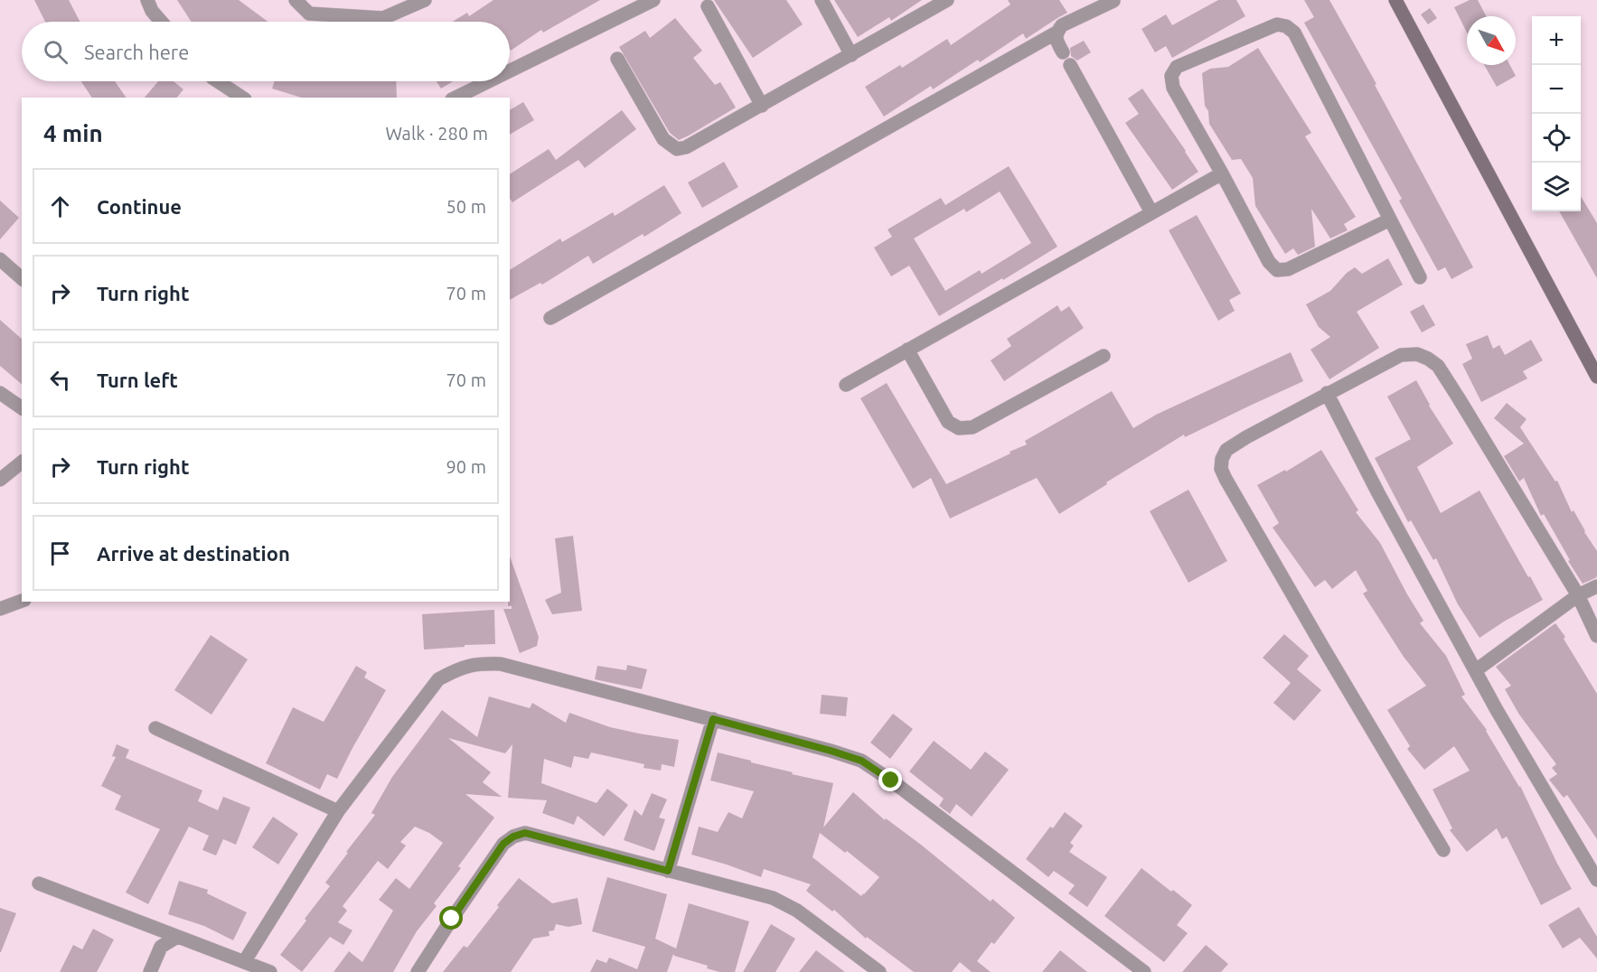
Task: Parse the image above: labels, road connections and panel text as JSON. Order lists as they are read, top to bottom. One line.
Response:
{"north":"bottom right","page":{"map_buttons":["+","−"],"search":"Search here","heading":["4 min","Walk · 280 m"],"list":[["Continue","50 m"],["Turn right","70 m"],["Turn left","70 m"],["Turn right","90 m"],"Arrive at destination"]}}
